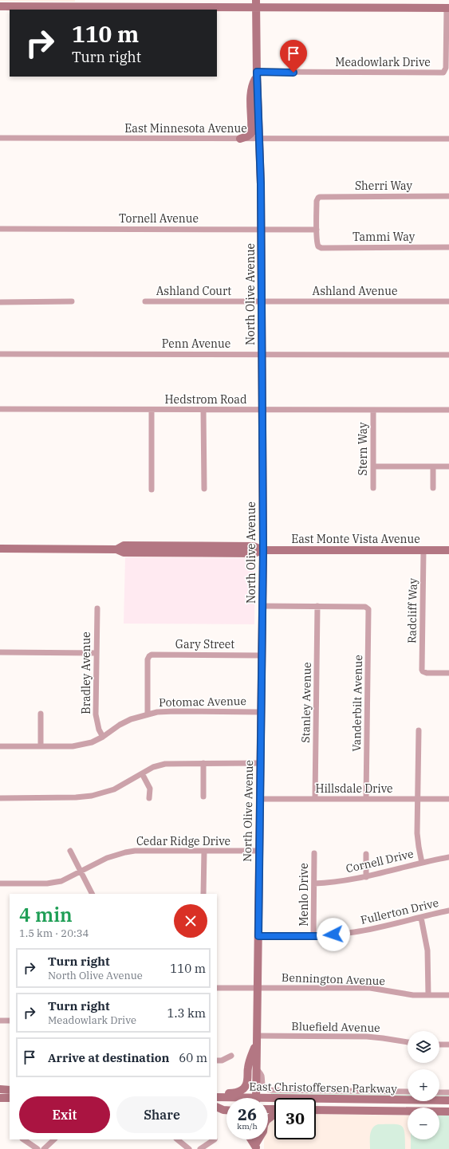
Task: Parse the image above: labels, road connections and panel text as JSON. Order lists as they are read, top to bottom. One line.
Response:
{"streets":{"street":["Meadowlark Drive","East Minnesota Avenue","Sherri Way","Tornell Avenue","Tammi Way","Ashland Court","Ashland Avenue","North Olive Avenue","Penn Avenue","Hedstrom Road","Stern Way","East Monte Vista Avenue","Radcliff Way","Gary Street","Bradley Avenue","Potomac Avenue","Stanley Avenue","Vanderbilt Avenue","Hillsdale Drive","Cedar Ridge Drive","Cornell Drive","Menlo Drive","Fullerton Drive","Bennington Avenue","Bluefield Avenue","East Christoffersen Parkway"]},"crossings":[["Meadowlark Drive","North Olive Avenue"],["East Minnesota Avenue","North Olive Avenue"],["Sherri Way","Tornell Avenue"],["Sherri Way","Tammi Way"],["Tornell Avenue","Tammi Way"],["Tornell Avenue","North Olive Avenue"],["Ashland Court","Ashland Avenue"],["Ashland Court","North Olive Avenue"],["Ashland Avenue","North Olive Avenue"],["North Olive Avenue","Penn Avenue"],["North Olive Avenue","Hedstrom Road"],["North Olive Avenue","East Monte Vista Avenue"],["North Olive Avenue","Gary Street"],["North Olive Avenue","Potomac Avenue"],["North Olive Avenue","Hillsdale Drive"],["North Olive Avenue","Cedar Ridge Drive"],["North Olive Avenue","Fullerton Drive"],["North Olive Avenue","Bennington Avenue"],["North Olive Avenue","Bluefield Avenue"],["Hedstrom Road","Stern Way"],["East Monte Vista Avenue","Radcliff Way"],["Gary Street","Potomac Avenue"],["Bradley Avenue","Potomac Avenue"],["Stanley Avenue","Vanderbilt Avenue"],["Stanley Avenue","Hillsdale Drive"],["Vanderbilt Avenue","Hillsdale Drive"],["Cornell Drive","Menlo Drive"],["Menlo Drive","Fullerton Drive"]],"page":{"turn":["110 m","Turn right"],"heading":["4 min","1.5 km · 20:34"],"list":[{"name":"Turn right","note":"North Olive Avenue","value":"110 m"},{"name":"Turn right","note":"Meadowlark Drive","value":"1.3 km"},{"name":"Arrive at destination","value":"60 m"}],"map_buttons":["+","−"],"buttons":["Exit","Share"],"speed":"26 km/h","limit":"30"}}
